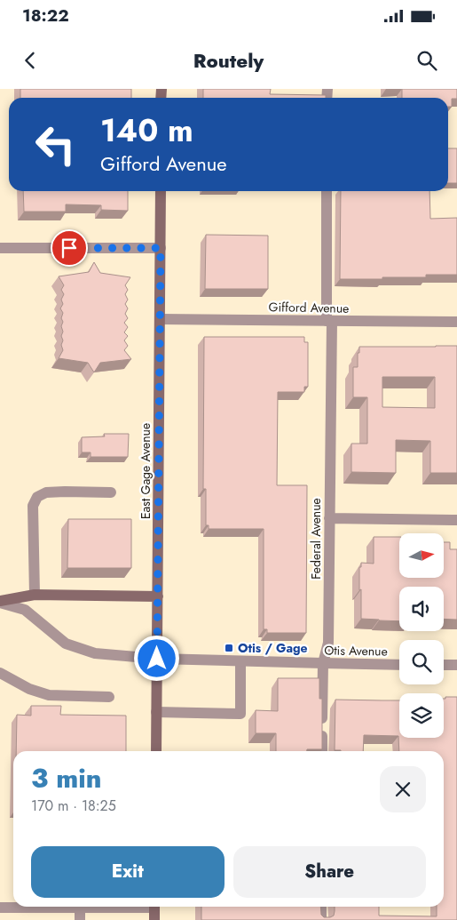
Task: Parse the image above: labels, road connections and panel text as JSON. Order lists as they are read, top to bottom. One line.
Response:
{"streets":{"main road":["East Gage Avenue"],"street":["Gifford Avenue","Federal Avenue","Otis Avenue"]},"crossings":[["Gifford Avenue","East Gage Avenue"],["Gifford Avenue","Federal Avenue"],["East Gage Avenue","Otis Avenue"],["Federal Avenue","Otis Avenue"]],"places":{"transit":["Otis / Gage"]},"north":"right","page":{"status":"18:22","header":"Routely","turn":["140 m","Gifford Avenue"],"heading":["3 min","170 m · 18:25"],"buttons":["Exit","Share"]}}
